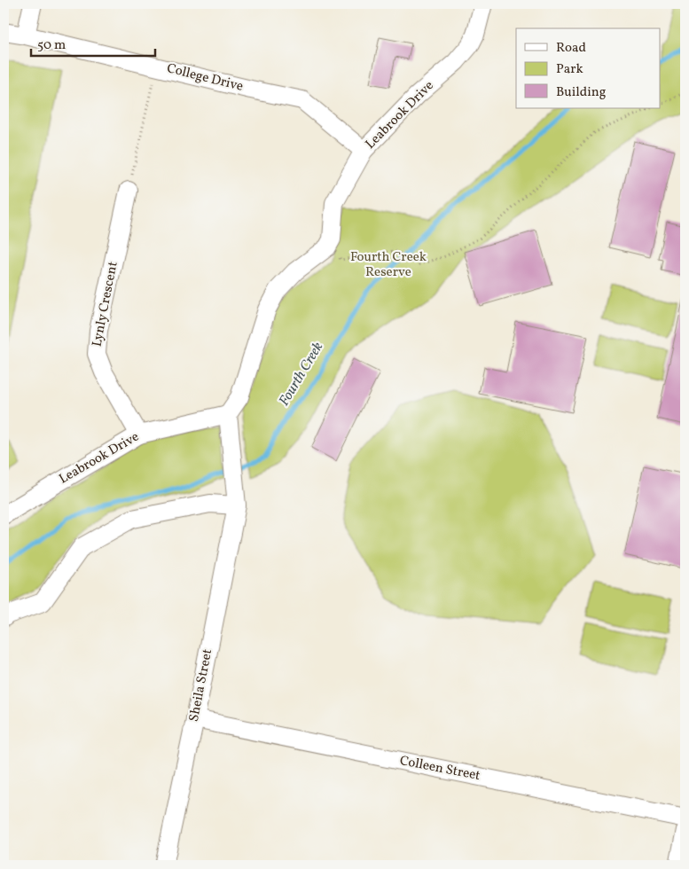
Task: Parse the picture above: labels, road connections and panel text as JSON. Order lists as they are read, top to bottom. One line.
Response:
{"streets":{"street":["College Drive","Leabrook Drive","Lynly Crescent","Sheila Street","Colleen Street"]},"crossings":[["College Drive","Leabrook Drive"],["Leabrook Drive","Lynly Crescent"],["Sheila Street","Colleen Street"]],"water":["Fourth Creek"],"parks":["Fourth Creek Reserve"],"legend":["Road","Park","Building"],"scale_bar":"50 m"}
